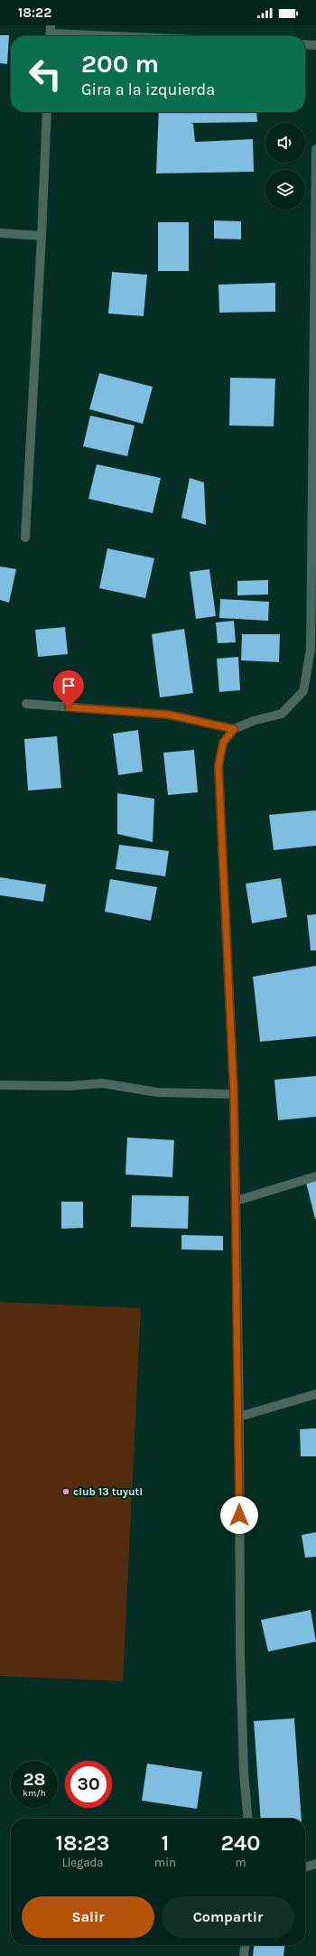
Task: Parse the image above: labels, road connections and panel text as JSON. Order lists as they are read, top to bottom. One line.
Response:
{"places":["club 13 tuyuti"],"page":{"status":"18:22","turn":["200 m","Gira a la izquierda"],"speed":"28 km/h","limit":"30","eta":["18:23","Llegada","1","min","240","m"],"buttons":["Salir","Compartir"]}}
